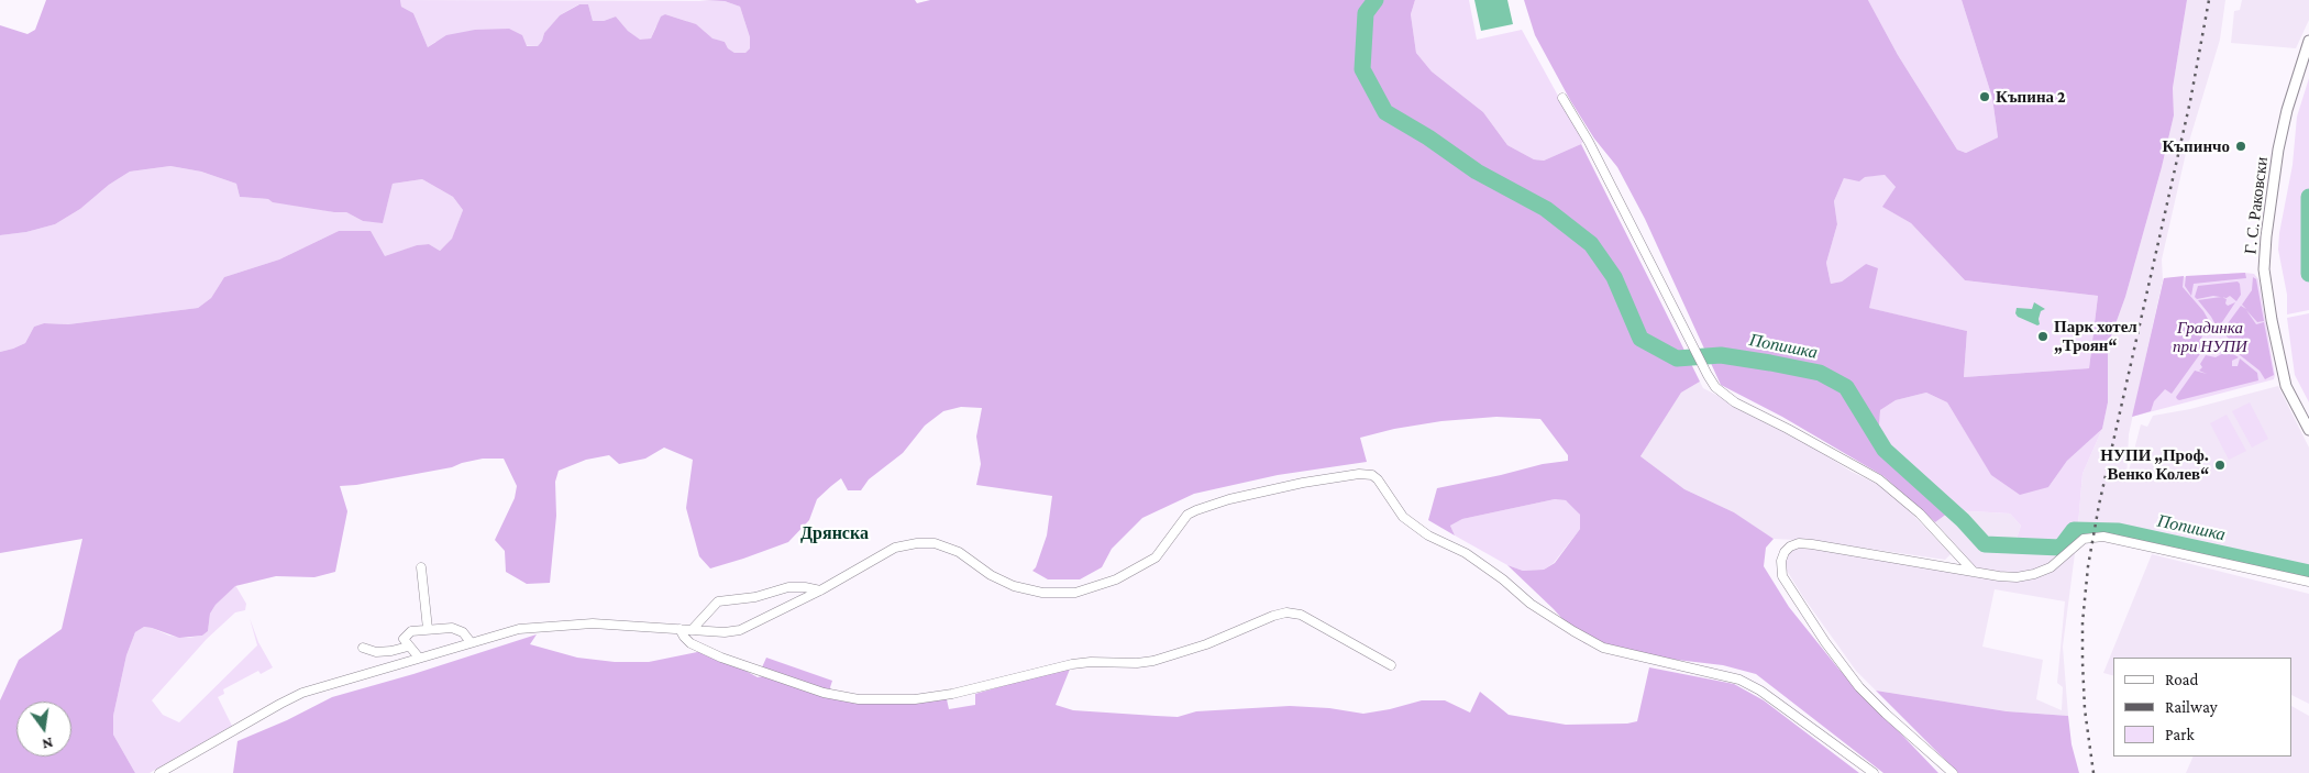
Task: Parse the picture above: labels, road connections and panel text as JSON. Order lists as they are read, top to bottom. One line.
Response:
{"streets":{"street":["Г. С. Раковски"]},"districts":["Дрянска"],"water":["Попишка"],"parks":["Градинка при НУПИ"],"places":["Къпина 2","Къпинчо","Парк хотел „Троян“","НУПИ „Проф. Венко Колев“"],"legend":["Road","Railway","Park"],"north":"bottom"}
